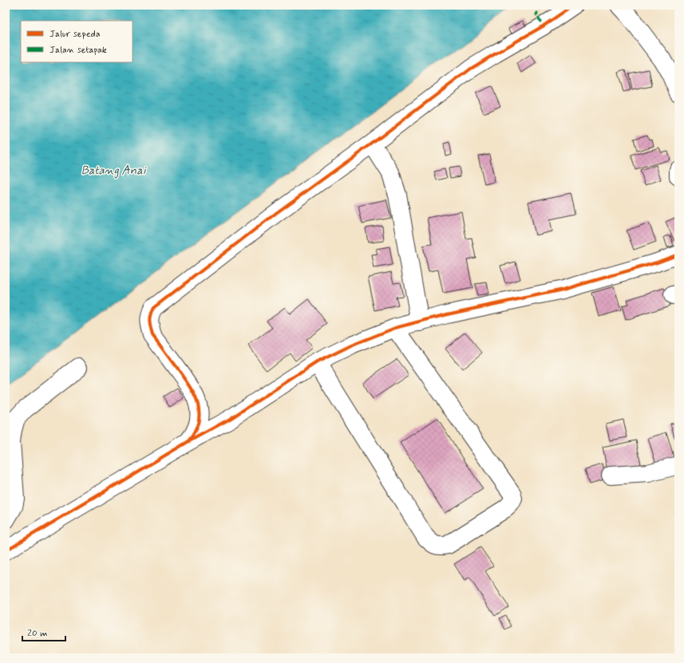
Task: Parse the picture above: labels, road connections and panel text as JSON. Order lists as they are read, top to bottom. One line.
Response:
{"water":["Batang Anai"],"legend":["Jalur sepeda","Jalan setapak"],"scale_bar":"20 m"}
